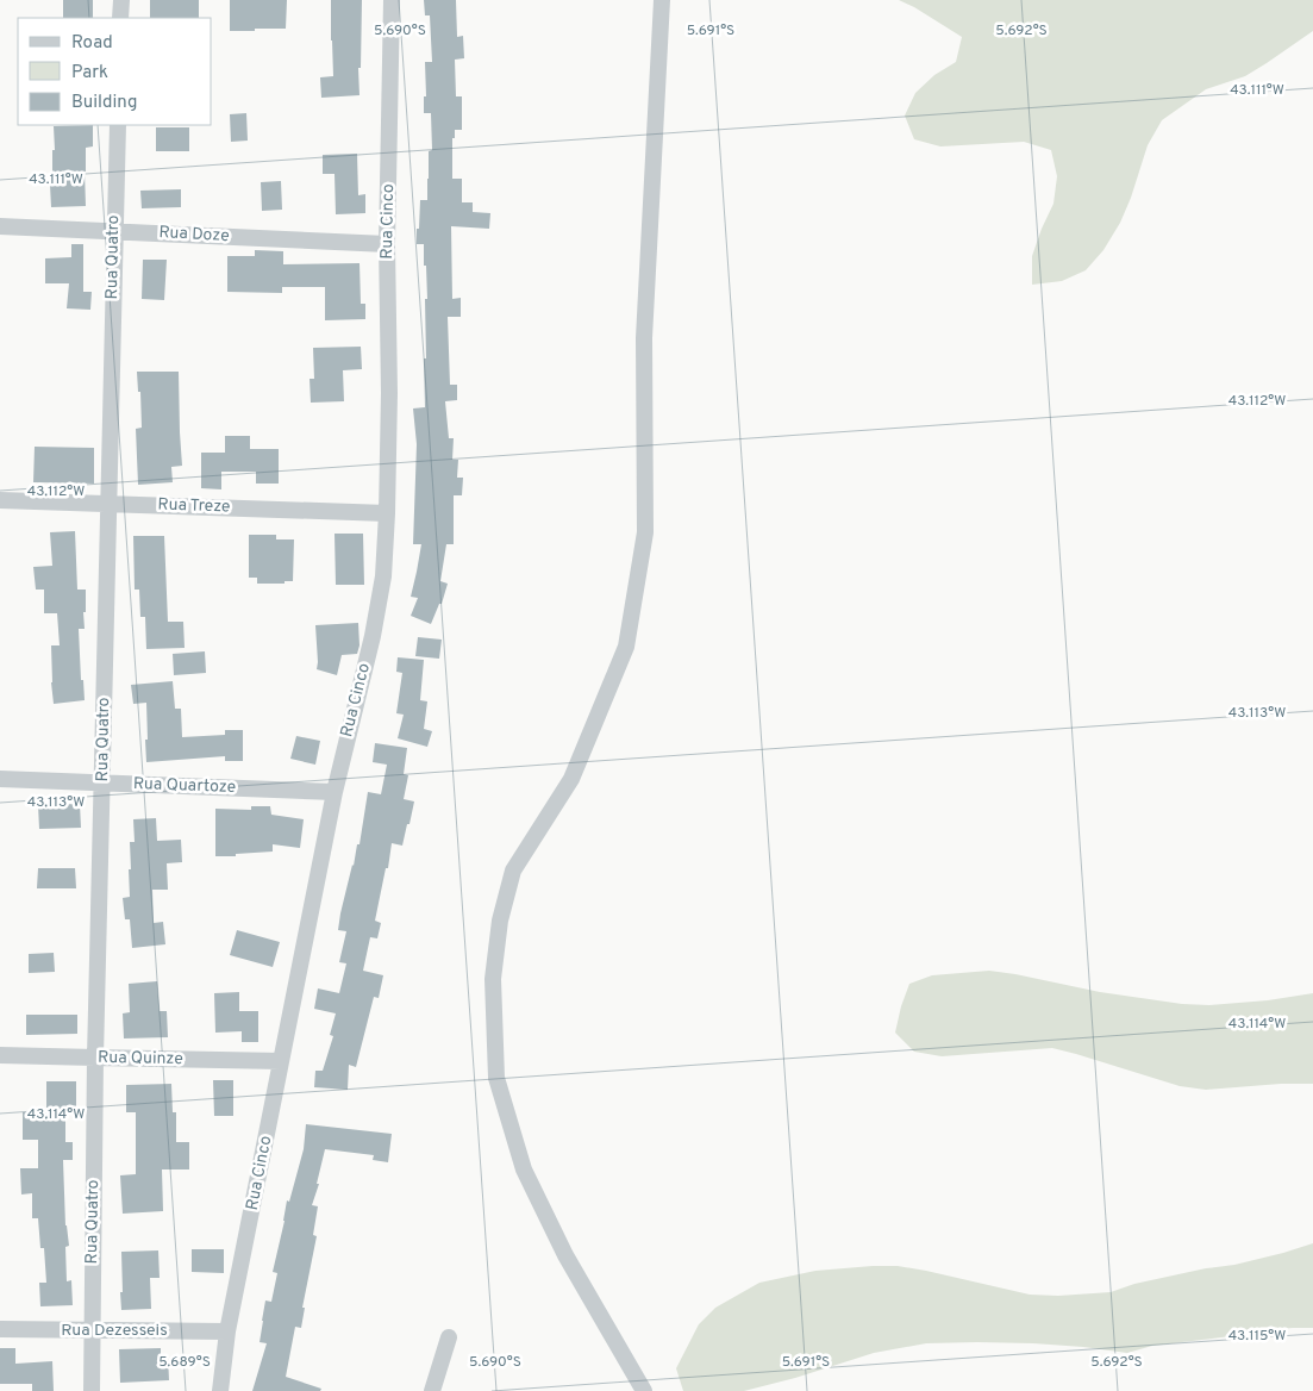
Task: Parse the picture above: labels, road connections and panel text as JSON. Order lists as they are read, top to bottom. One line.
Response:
{"streets":{"street":["Rua Cinco","Rua Doze","Rua Quatro","Rua Treze","Rua Quartoze","Rua Quinze","Rua Dezesseis"]},"crossings":[["Rua Cinco","Rua Doze"],["Rua Cinco","Rua Treze"],["Rua Cinco","Rua Quartoze"],["Rua Cinco","Rua Quinze"],["Rua Cinco","Rua Dezesseis"],["Rua Doze","Rua Quatro"],["Rua Quatro","Rua Treze"],["Rua Quatro","Rua Quartoze"],["Rua Quatro","Rua Quinze"],["Rua Quatro","Rua Dezesseis"]],"legend":["Road","Park","Building"],"coordinates":["5.690°S","5.691°S","5.692°S","43.111°W","43.112°W","43.113°W","43.114°W","43.115°W","5.689°S"]}
